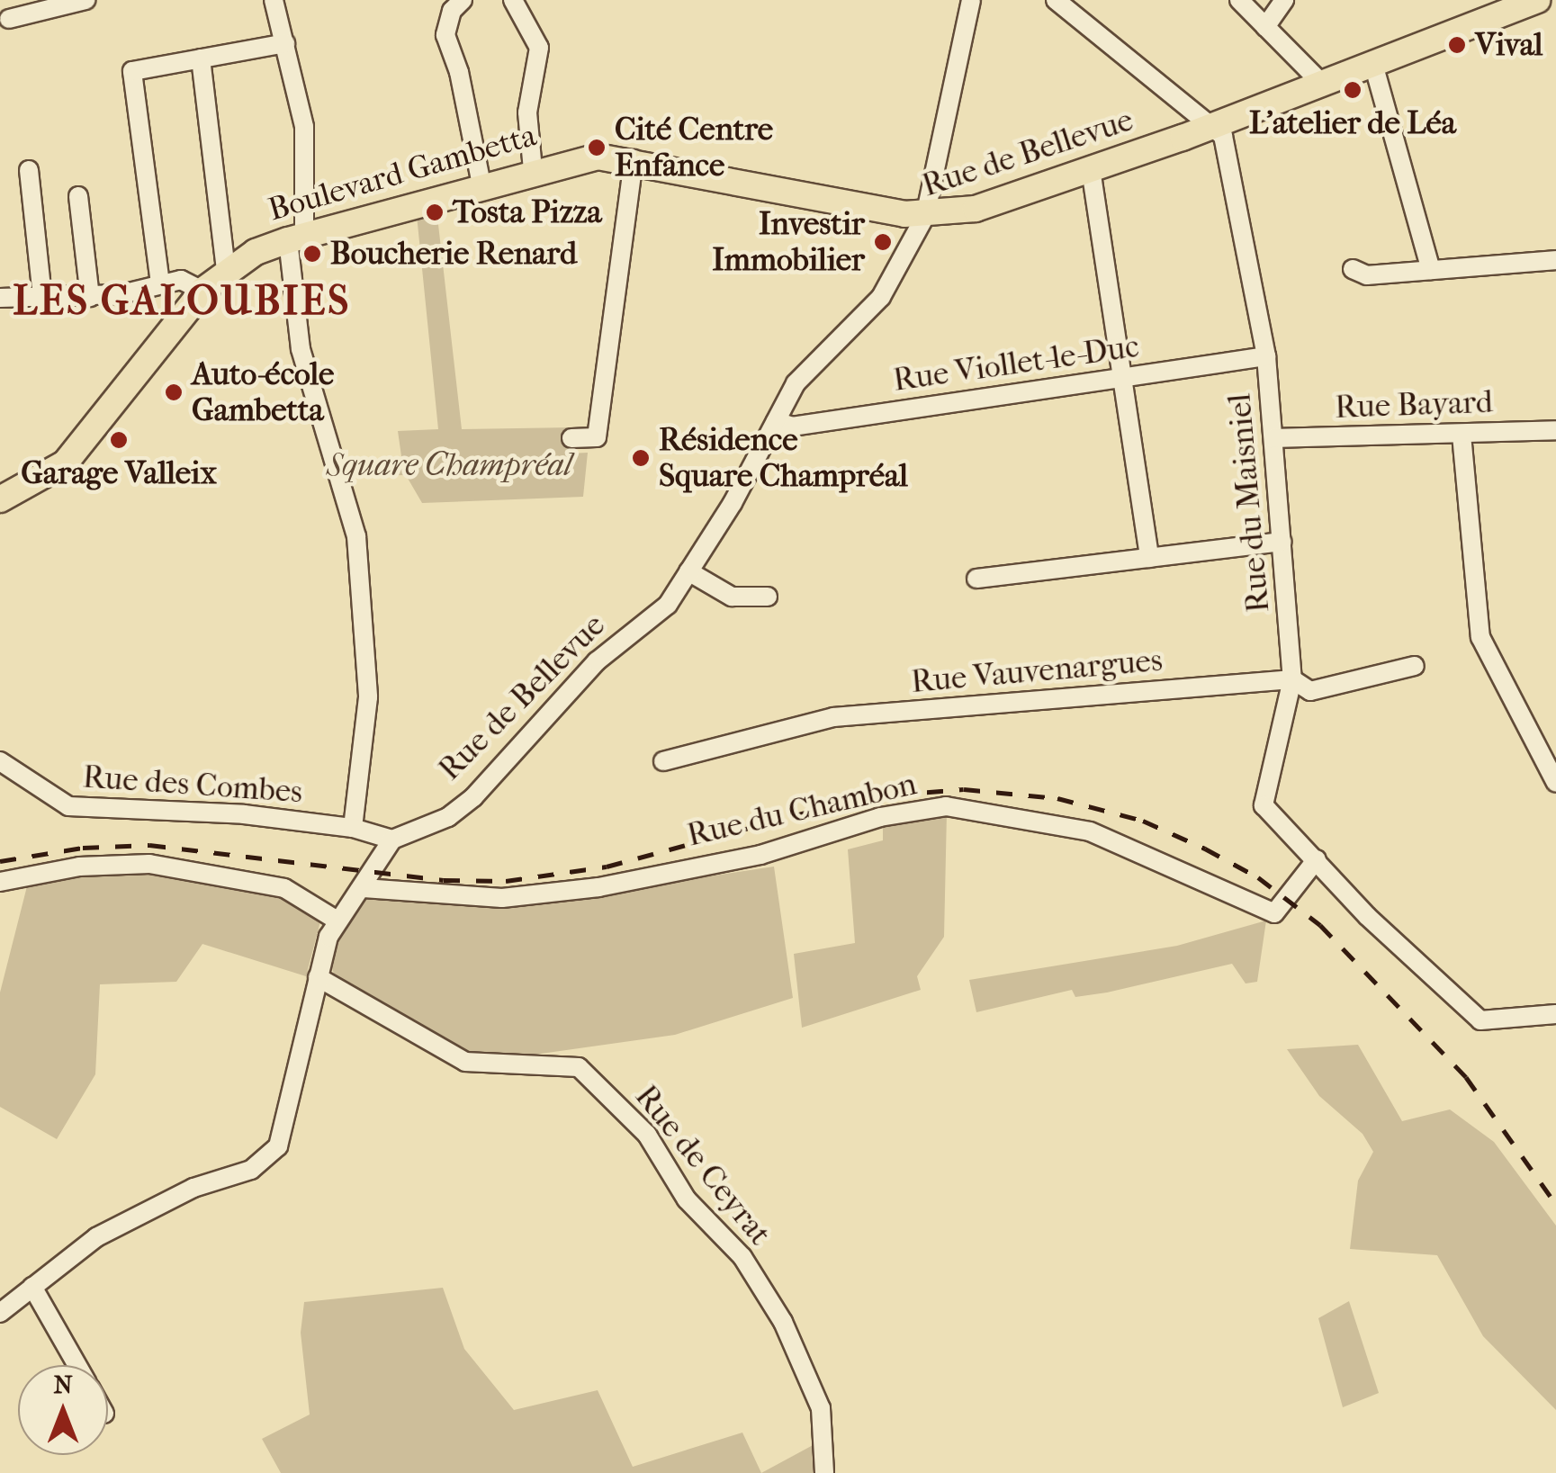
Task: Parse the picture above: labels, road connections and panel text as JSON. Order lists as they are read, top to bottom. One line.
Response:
{"streets":{"main road":["Rue de Bellevue","Boulevard Gambetta"],"street":["Rue Viollet-le-Duc","Rue Bayard","Rue du Maisniel","Rue Vauvenargues","Rue des Combes","Rue du Chambon","Rue de Ceyrat"]},"crossings":[["Rue de Bellevue","Boulevard Gambetta"],["Rue de Bellevue","Rue Viollet-le-Duc"],["Rue de Bellevue","Rue du Maisniel"],["Rue de Bellevue","Rue des Combes"],["Rue Viollet-le-Duc","Rue du Maisniel"],["Rue Bayard","Rue du Maisniel"],["Rue du Maisniel","Rue Vauvenargues"],["Rue du Maisniel","Rue du Chambon"]],"districts":["LES GALOUBIES"],"parks":["Square Champréal"],"places":["Vival","L'atelier de Léa","Cité Centre Enfance","Tosta Pizza","Investir Immobilier","Boucherie Renard","Auto-école Gambetta","Garage Valleix","Résidence Square Champréal"],"north":"top"}
